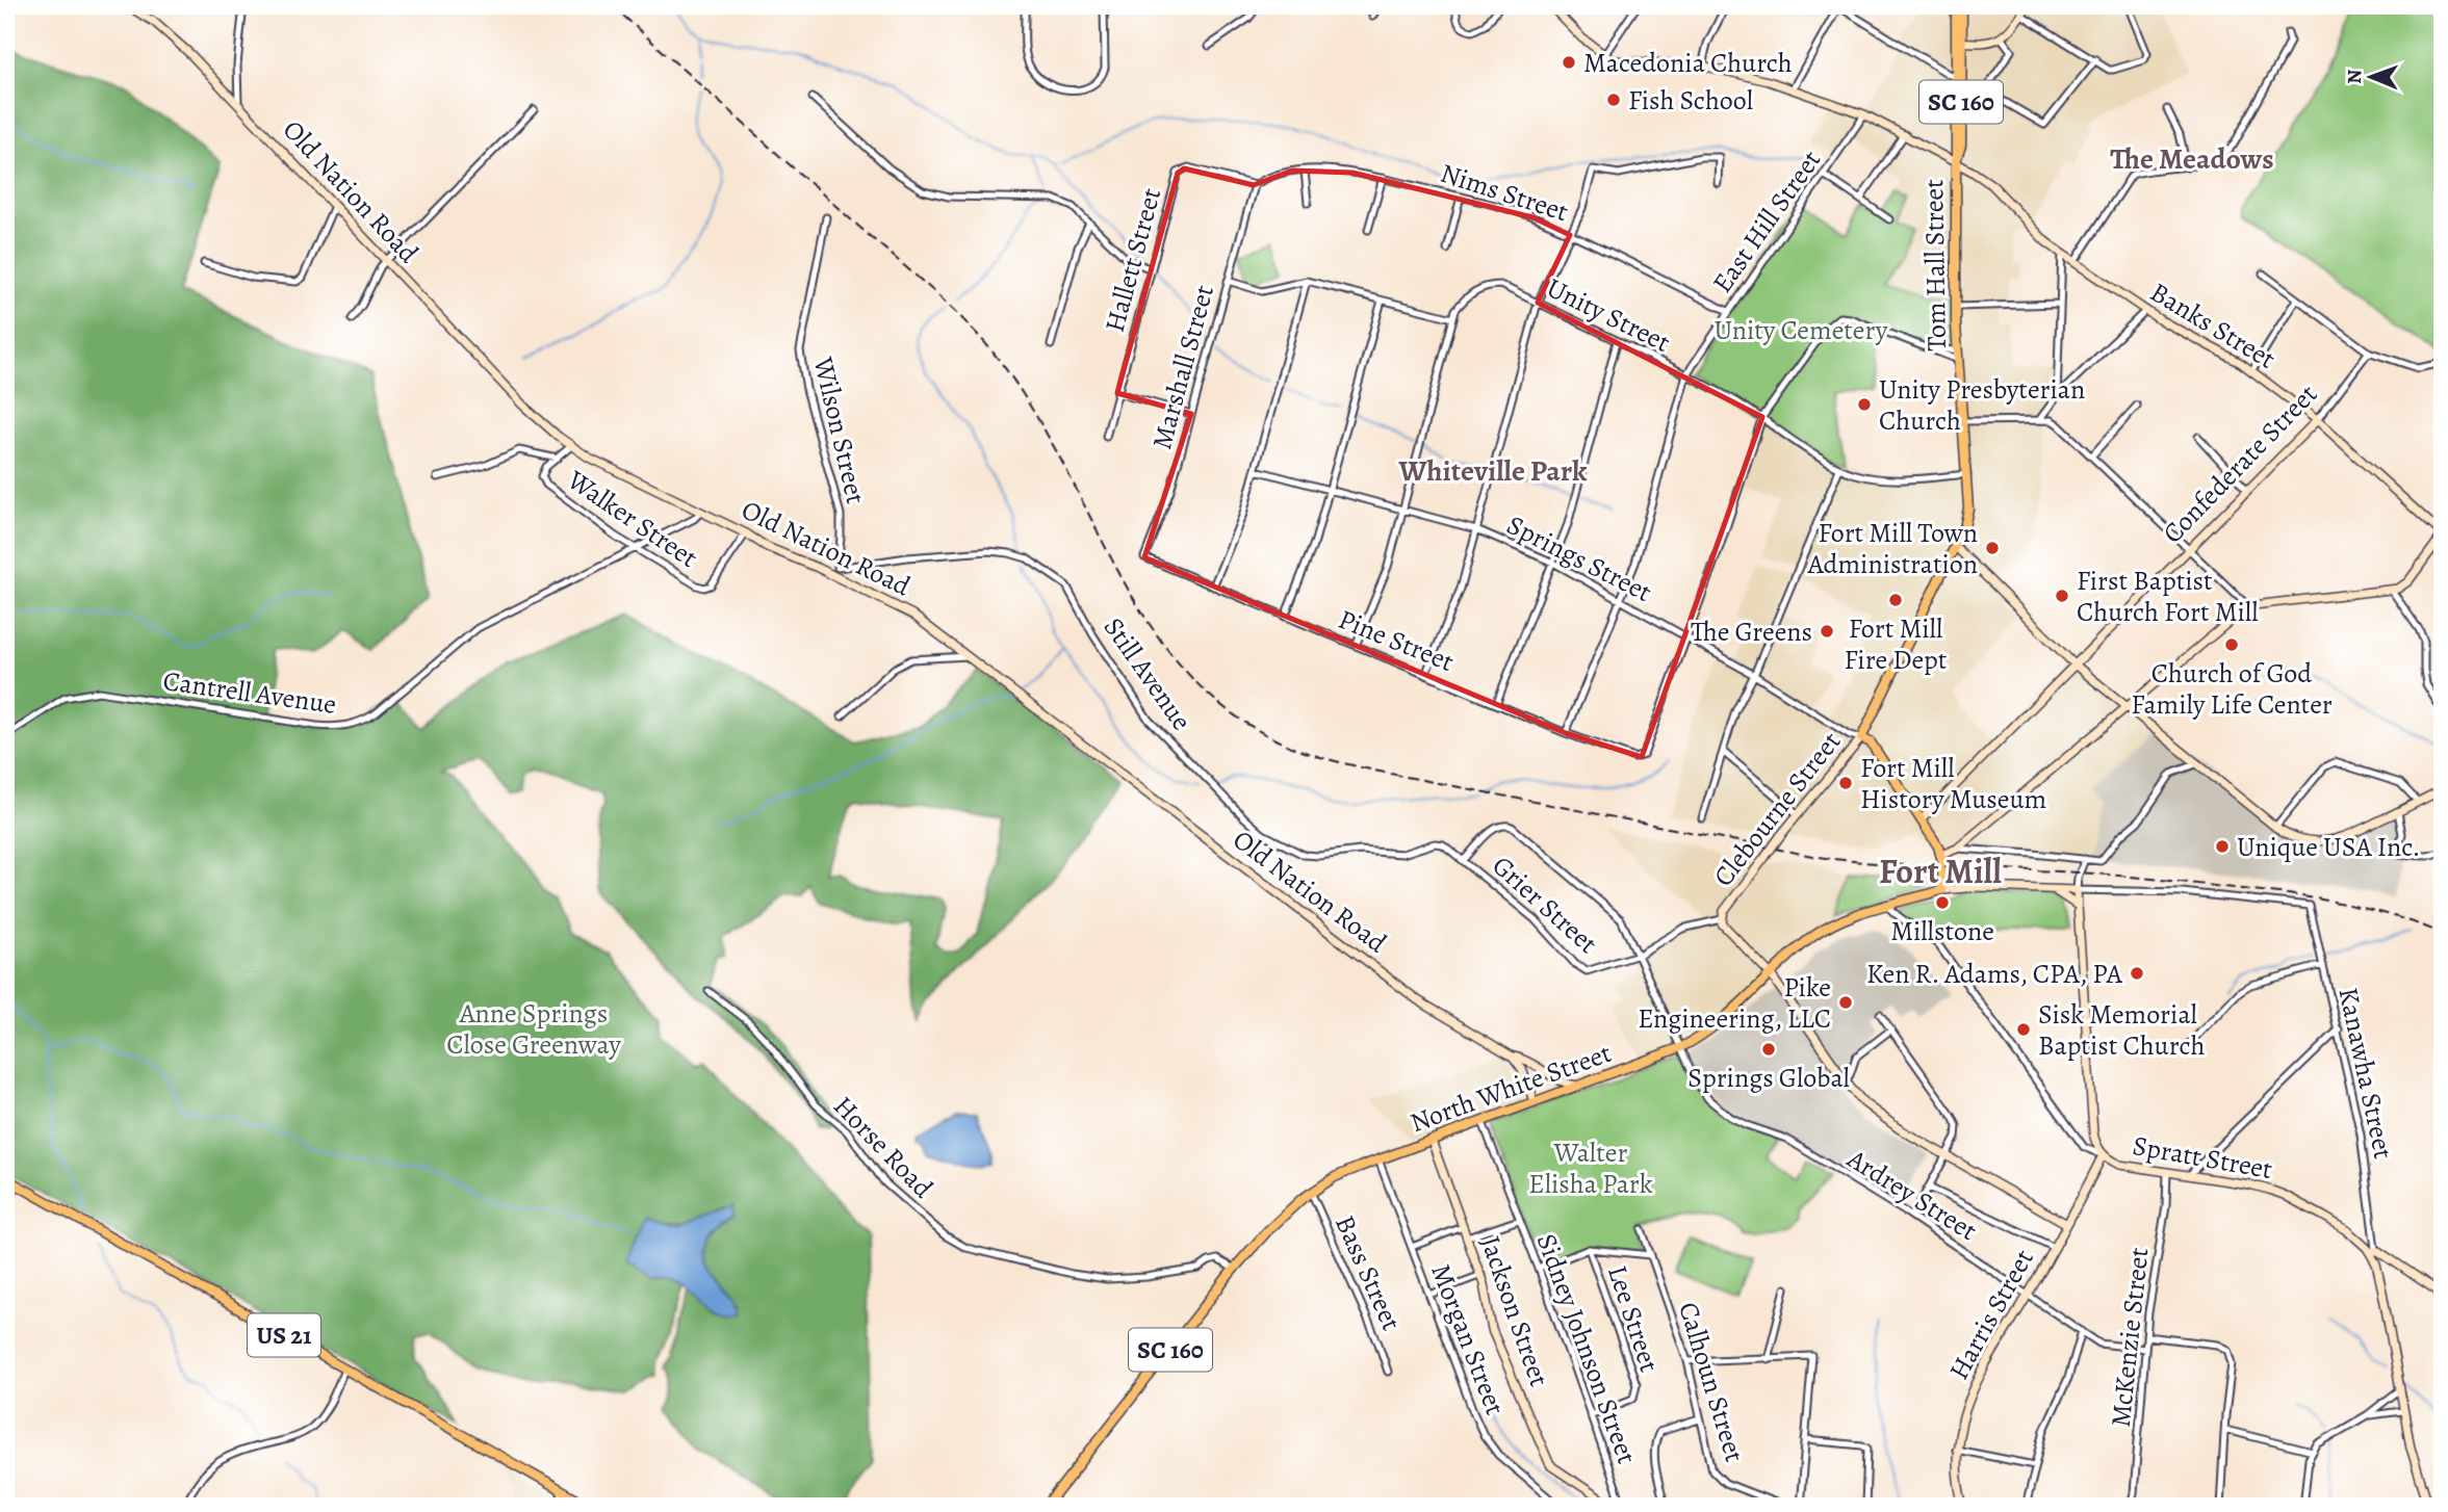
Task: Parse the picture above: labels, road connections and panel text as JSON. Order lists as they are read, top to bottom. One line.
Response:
{"streets":{"main road":["SC 160","Tom Hall Street","North White Street","US 21"],"street":["Old Nation Road","Nims Street","East Hill Street","Hallett Street","Unity Street","Banks Street","Marshall Street","Wilson Street","Confederate Street","Walker Street","Springs Street","Pine Street","Still Avenue","Cantrell Avenue","Clebourne Street","Grier Street","Kanawha Street","Horse Road","Spratt Street","Ardrey Street","Bass Street","Jackson Street","Harris Street","Lee Street","McKenzie Street","Morgan Street","Sidney Johnson Street","Calhoun Street"]},"crossings":[["SC 160","North White Street"],["SC 160","Horse Road"],["Old Nation Road","Walker Street"],["Old Nation Road","Cantrell Avenue"],["Old Nation Road","North White Street"],["Nims Street","East Hill Street"],["Nims Street","Hallett Street"],["Nims Street","Marshall Street"],["East Hill Street","Unity Street"],["East Hill Street","Banks Street"],["East Hill Street","Springs Street"],["East Hill Street","Pine Street"],["Hallett Street","Marshall Street"],["Tom Hall Street","Unity Street"],["Tom Hall Street","Banks Street"],["Tom Hall Street","Springs Street"],["Tom Hall Street","Clebourne Street"],["Banks Street","Confederate Street"],["Marshall Street","Pine Street"],["Wilson Street","Still Avenue"],["Walker Street","Cantrell Avenue"],["Springs Street","Pine Street"],["Springs Street","Clebourne Street"],["Still Avenue","Grier Street"],["Still Avenue","Ardrey Street"],["Clebourne Street","Grier Street"],["Clebourne Street","North White Street"],["Clebourne Street","Harris Street"],["Grier Street","Ardrey Street"],["Kanawha Street","Spratt Street"],["North White Street","Ardrey Street"],["North White Street","Bass Street"],["North White Street","Jackson Street"],["North White Street","Morgan Street"],["North White Street","Sidney Johnson Street"],["Spratt Street","Harris Street"],["Spratt Street","McKenzie Street"],["Ardrey Street","Harris Street"],["Ardrey Street","McKenzie Street"],["Lee Street","Sidney Johnson Street"]],"districts":["The Meadows","Whiteville Park","Fort Mill"],"parks":["Unity Cemetery","Anne Springs Close Greenway","Walter Elisha Park"],"places":["Macedonia Church","Fish School","Unity Presbyterian Church","Fort Mill Town Administration","First Baptist Church Fort Mill","Fort Mill Fire Dept","The Greens","Church of God Family Life Center","Fort Mill History Museum","Unique USA Inc.","Millstone","Ken R. Adams, CPA, PA","Pike Engineering, LLC","Sisk Memorial Baptist Church","Springs Global"],"north":"left"}
